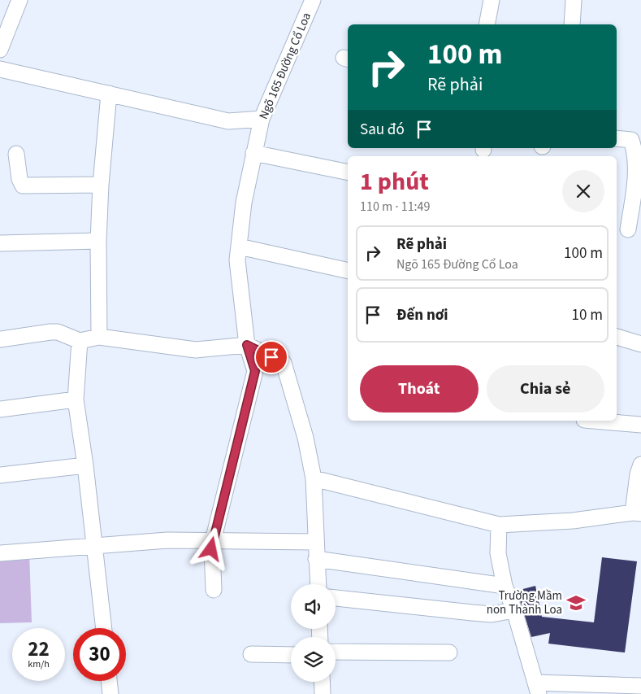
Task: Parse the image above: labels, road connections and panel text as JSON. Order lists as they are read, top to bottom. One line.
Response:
{"streets":{"street":["Ngõ 165 Đường Cổ Loa"]},"places":{"school or university":["Trường Mầm non Thành Loa"]},"page":{"turn":["100 m","Rẽ phải"],"then":"Sau đó","heading":["1 phút","110 m · 11:49"],"list":[{"name":"Rẽ phải","note":"Ngõ 165 Đường Cổ Loa","value":"100 m"},{"name":"Đến nơi","value":"10 m"}],"buttons":["Thoát","Chia sẻ"],"speed":"22 km/h","limit":"30"}}
